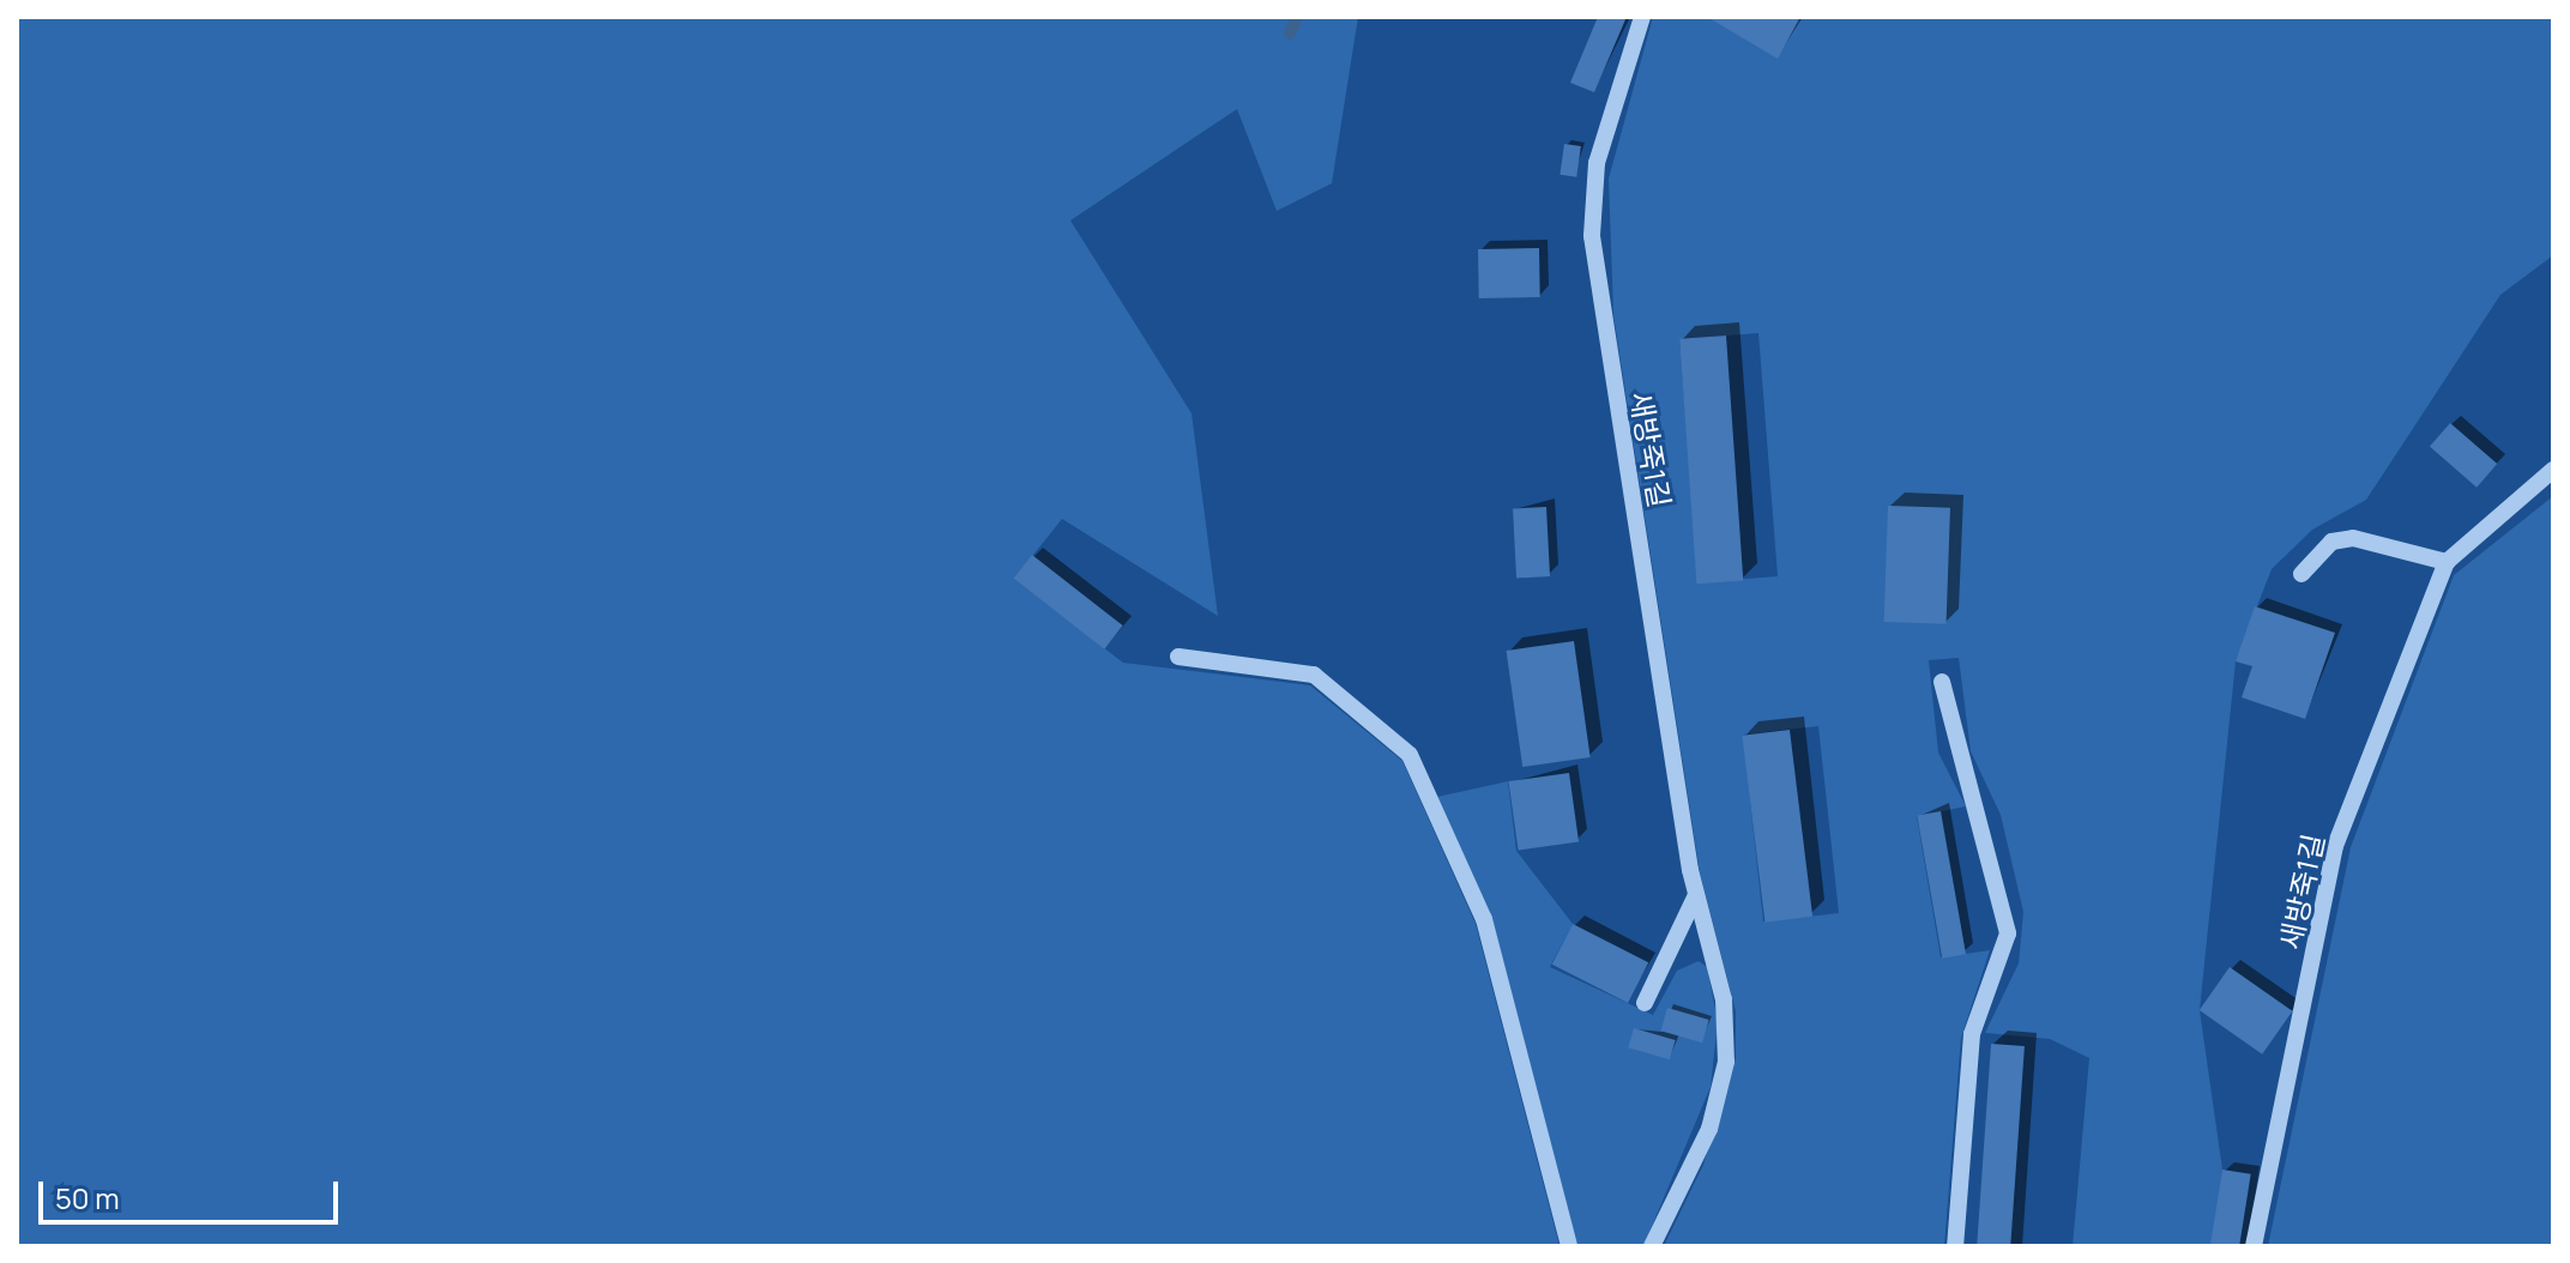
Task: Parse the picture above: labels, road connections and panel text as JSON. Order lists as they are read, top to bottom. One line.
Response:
{"streets":{"lane":["새방죽1길"]},"scale_bar":"50 m"}
